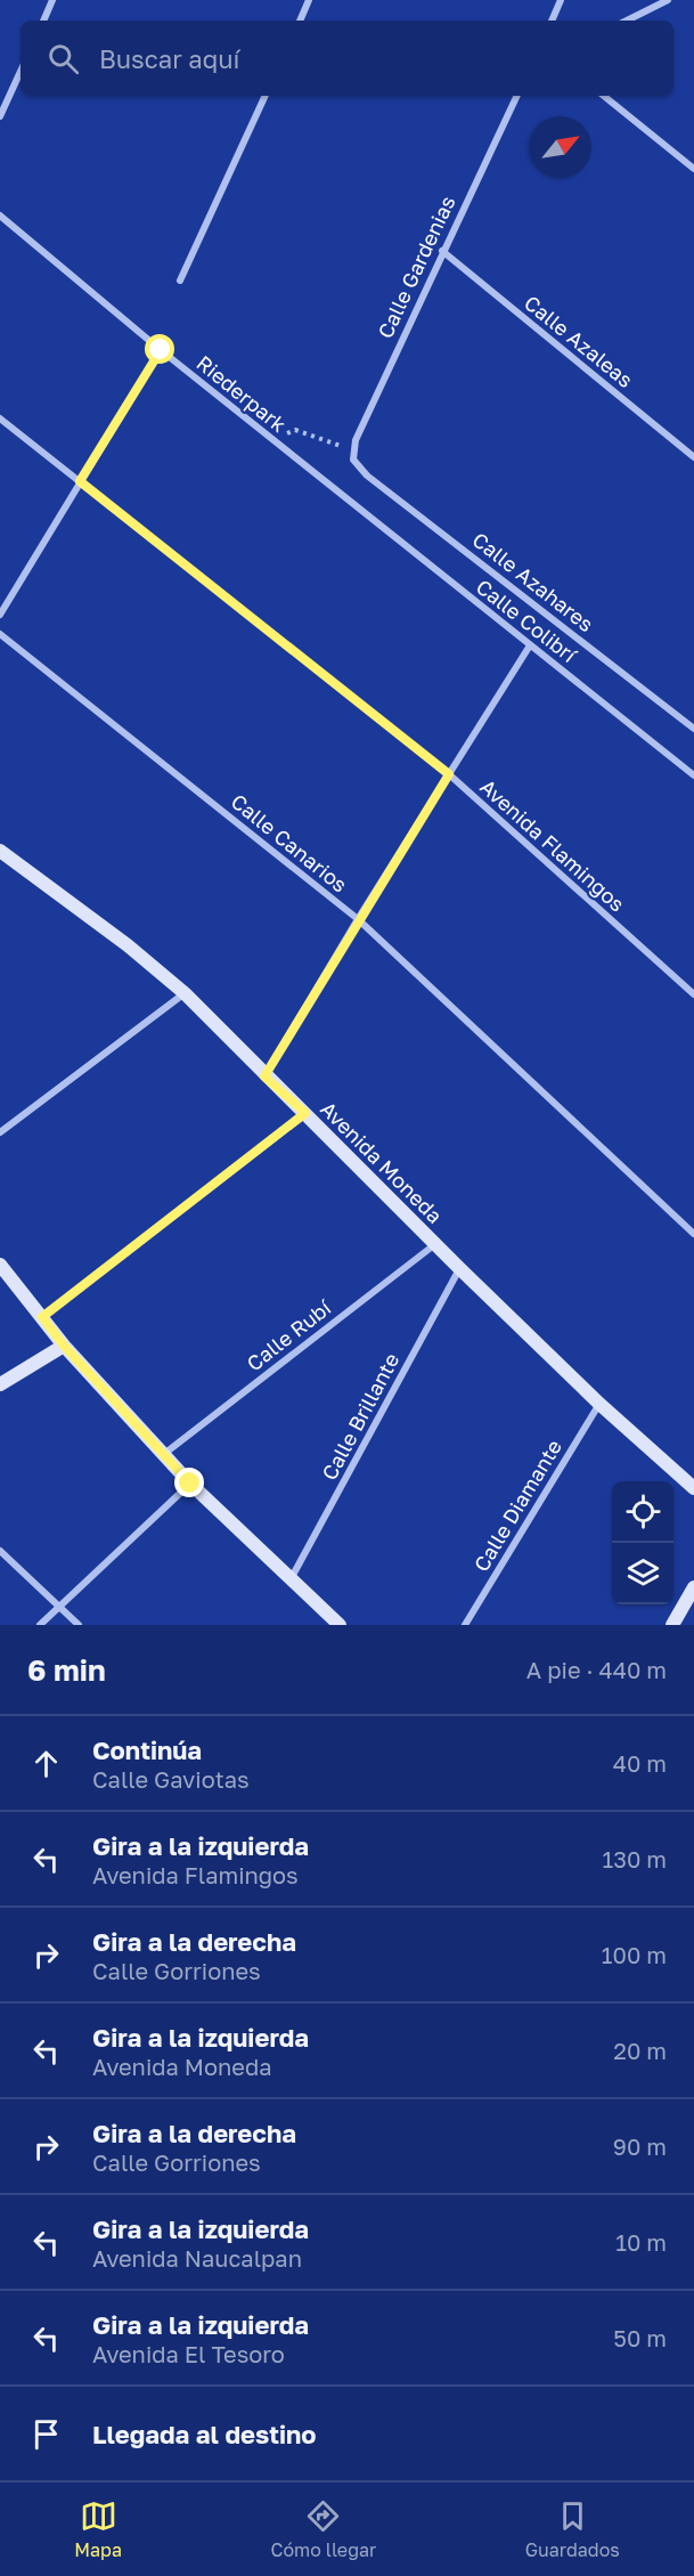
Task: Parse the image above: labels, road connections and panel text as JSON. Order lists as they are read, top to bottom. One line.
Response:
{"streets":{"main road":["Avenida Moneda"],"street":["Calle Gardenias","Calle Azaleas","Riederpark","Calle Azahares","Calle Colibrí","Calle Canarios","Avenida Flamingos","Calle Rubí","Calle Brillante","Calle Diamante"]},"crossings":[["Calle Gardenias","Calle Azaleas"],["Calle Gardenias","Calle Azahares"],["Riederpark","Calle Colibrí"],["Avenida Moneda","Calle Rubí"],["Avenida Moneda","Calle Brillante"],["Avenida Moneda","Calle Diamante"]],"north":"top right","page":{"search":"Buscar aquí","heading":["6 min","A pie · 440 m"],"list":[["Continúa","Calle Gaviotas","40 m"],["Gira a la izquierda","Avenida Flamingos","130 m"],["Gira a la derecha","Calle Gorriones","100 m"],["Gira a la izquierda","Avenida Moneda","20 m"],["Gira a la derecha","Calle Gorriones","90 m"],["Gira a la izquierda","Avenida Naucalpan","10 m"],["Gira a la izquierda","Avenida El Tesoro","50 m"],"Llegada al destino"],"nav":["Mapa","Cómo llegar","Guardados"]}}
